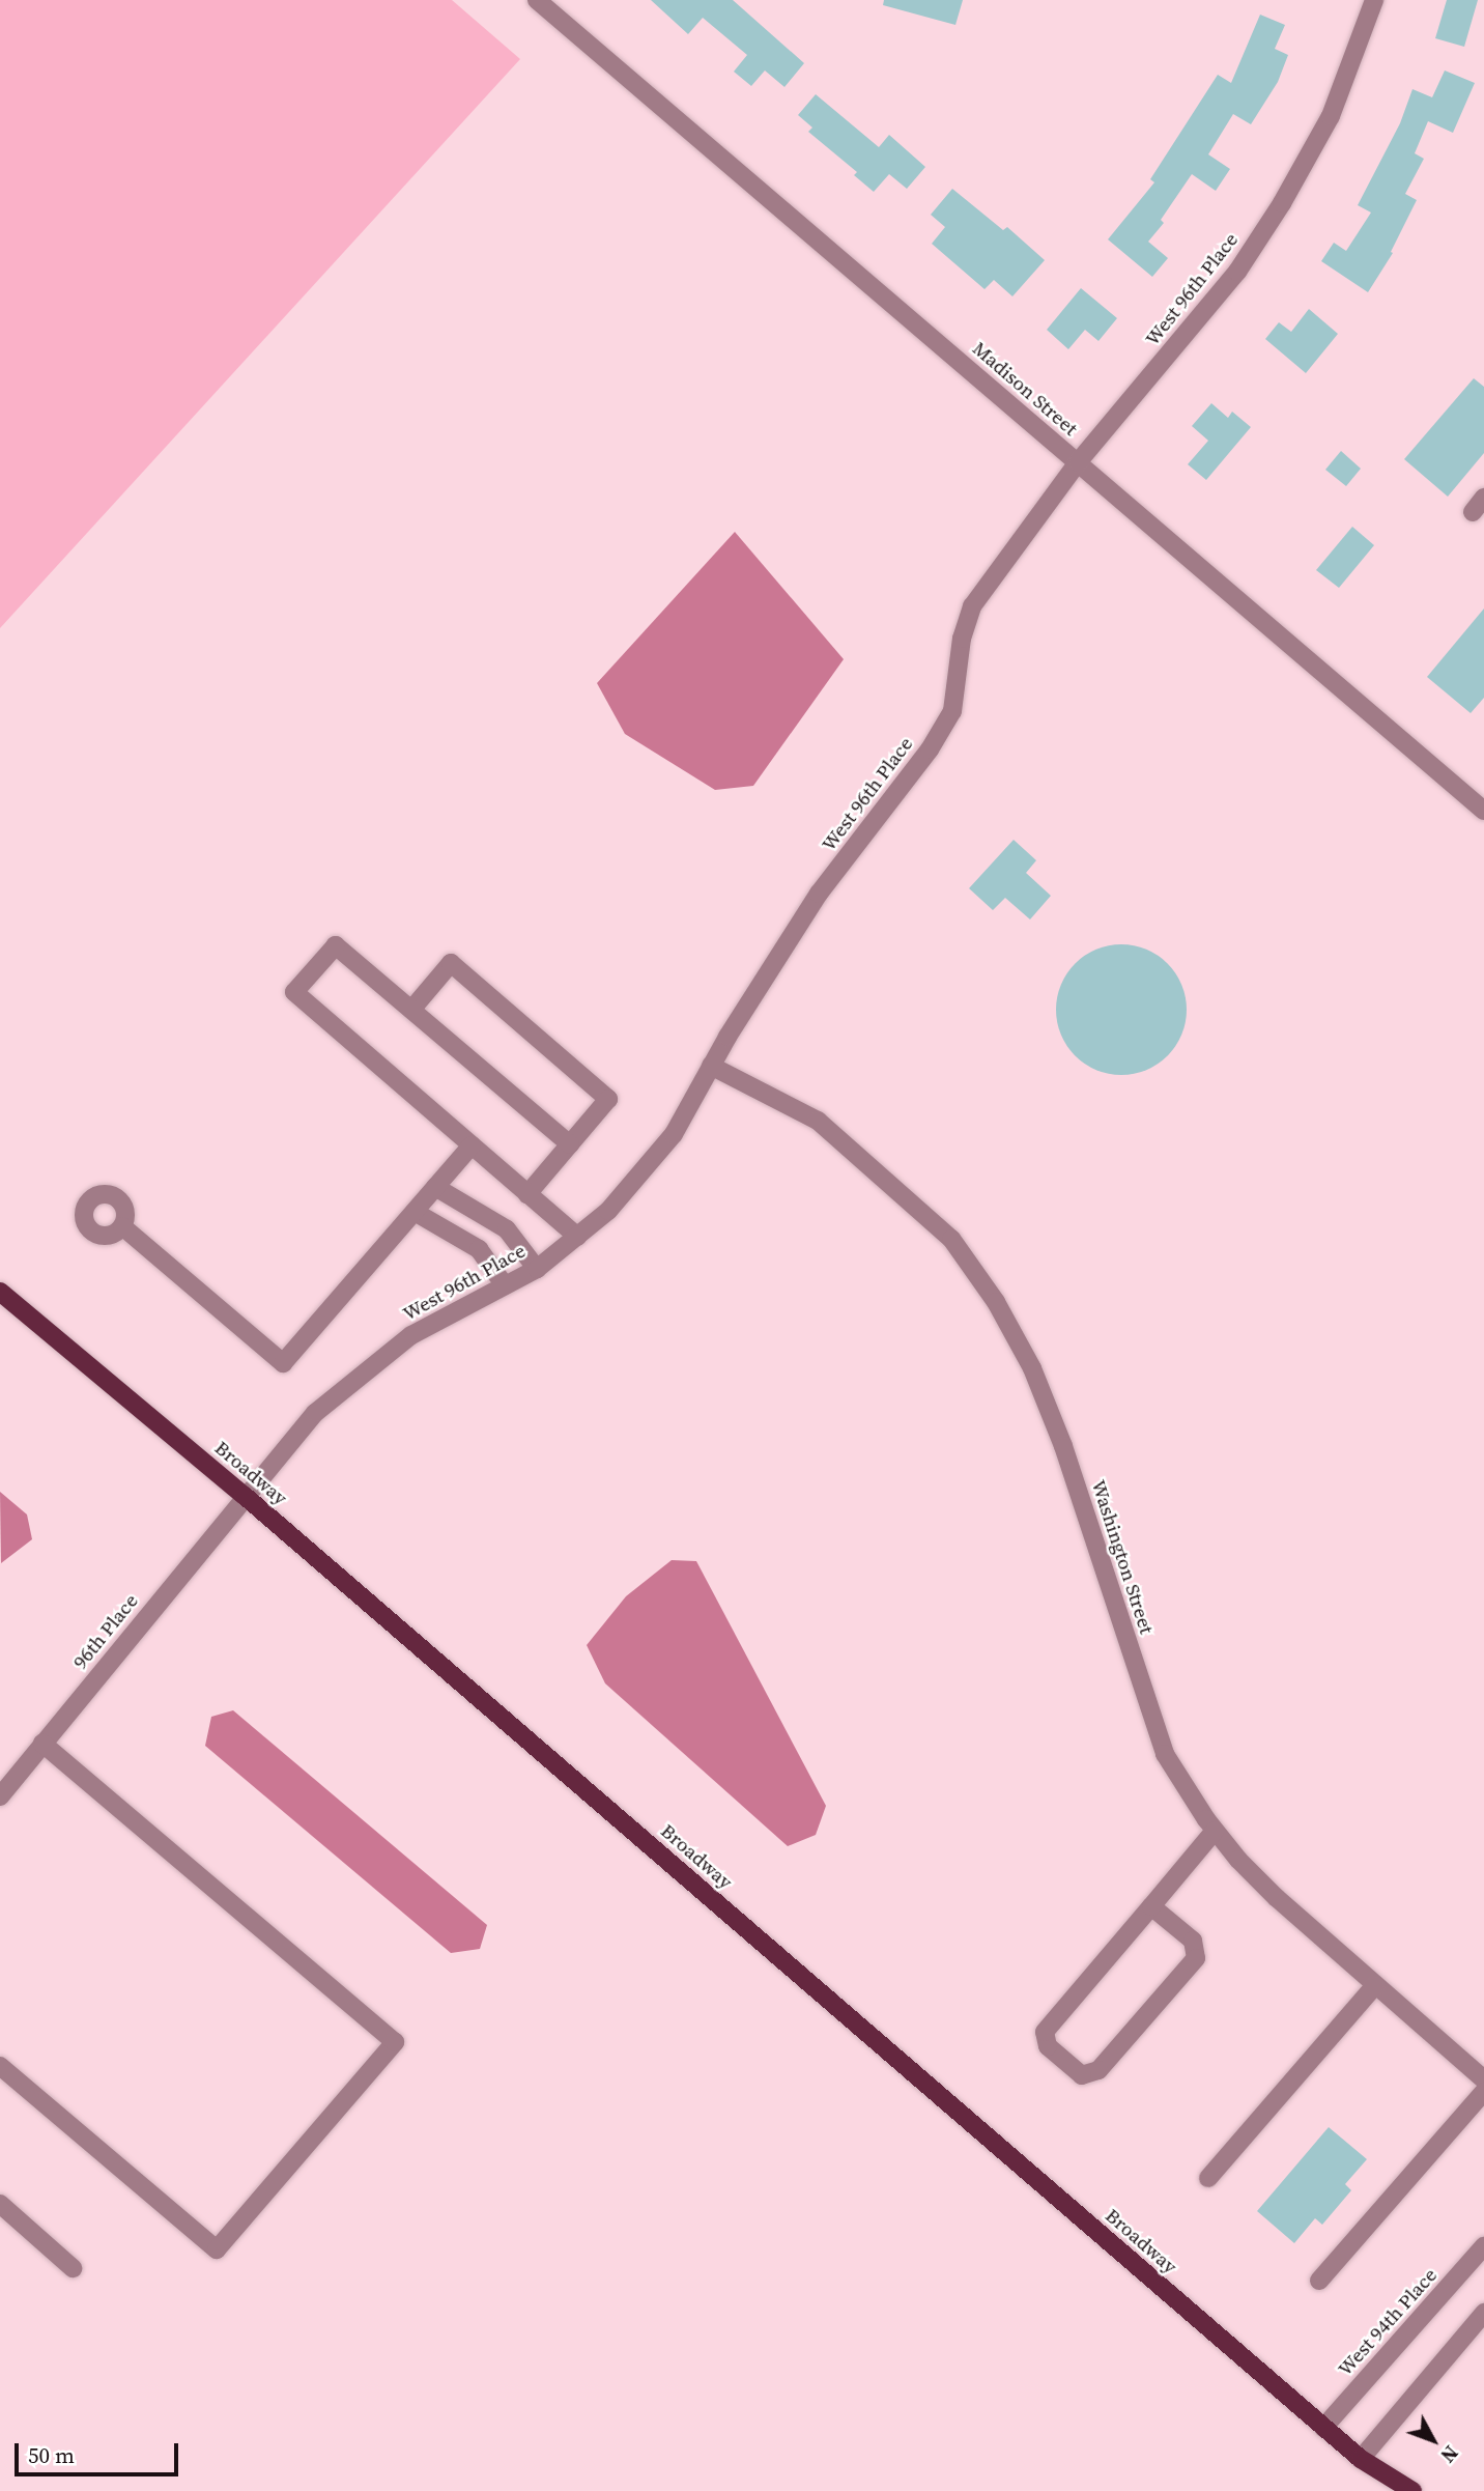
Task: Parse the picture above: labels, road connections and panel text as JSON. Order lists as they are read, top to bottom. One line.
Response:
{"streets":{"main road":["Broadway"],"street":["West 96th Place","Madison Street","Washington Street","96th Place","West 94th Place"]},"crossings":[["West 96th Place","Madison Street"],["West 96th Place","Broadway"],["West 96th Place","Washington Street"],["West 96th Place","96th Place"],["Broadway","96th Place"],["Broadway","West 94th Place"]],"scale_bar":"50 m","north":"bottom right"}
